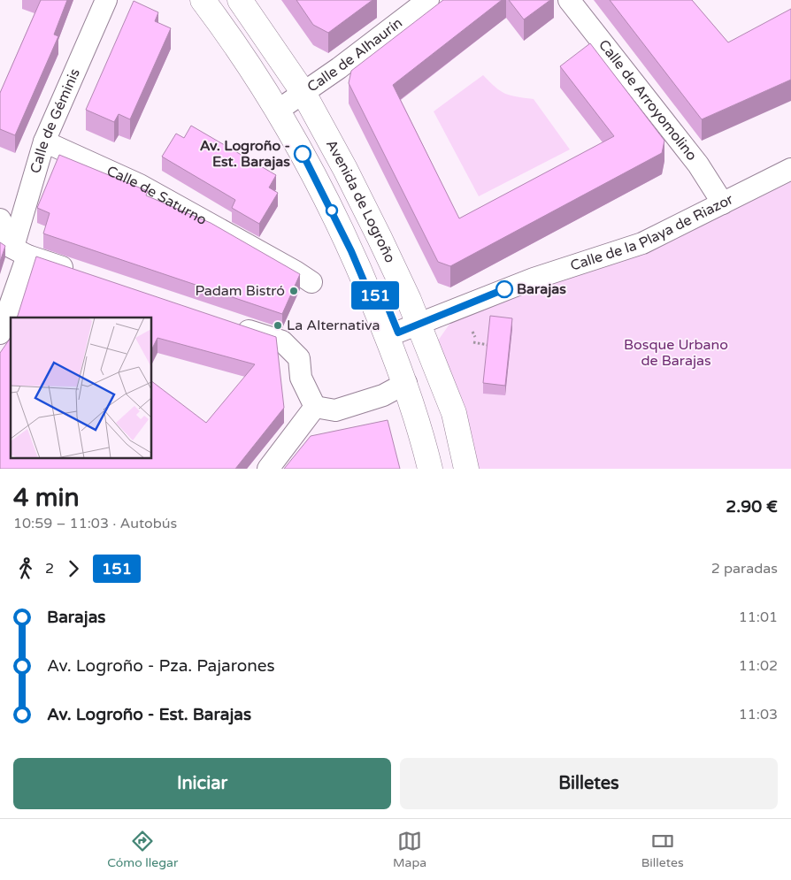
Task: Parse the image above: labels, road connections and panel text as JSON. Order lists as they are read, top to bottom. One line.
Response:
{"streets":{"main road":["Avenida de Logroño"],"street":["Calle de Alhaurín","Calle de Arroyomolino","Calle de Géminis","Calle de Saturno","Calle de la Playa de Riazor"]},"crossings":[["Calle de Alhaurín","Avenida de Logroño"],["Calle de Arroyomolino","Calle de la Playa de Riazor"],["Calle de Géminis","Calle de Saturno"],["Avenida de Logroño","Calle de la Playa de Riazor"]],"parks":["Bosque Urbano de Barajas"],"places":["Av. Logroño - Est. Barajas","Barajas","Padam Bistró","La Alternativa"],"lines":["bus line 151"],"page":{"on_map":"151","heading":["4 min","10:59 – 11:03 · Autobús","2.90 €"],"legs":["2","151","2 paradas"],"list":[{"name":"Barajas","value":"11:01"},{"name":"Av. Logroño - Pza. Pajarones","value":"11:02"},{"name":"Av. Logroño - Est. Barajas","value":"11:03"}],"buttons":["Iniciar","Billetes"],"tabs":["Cómo llegar","Mapa","Billetes"]}}
